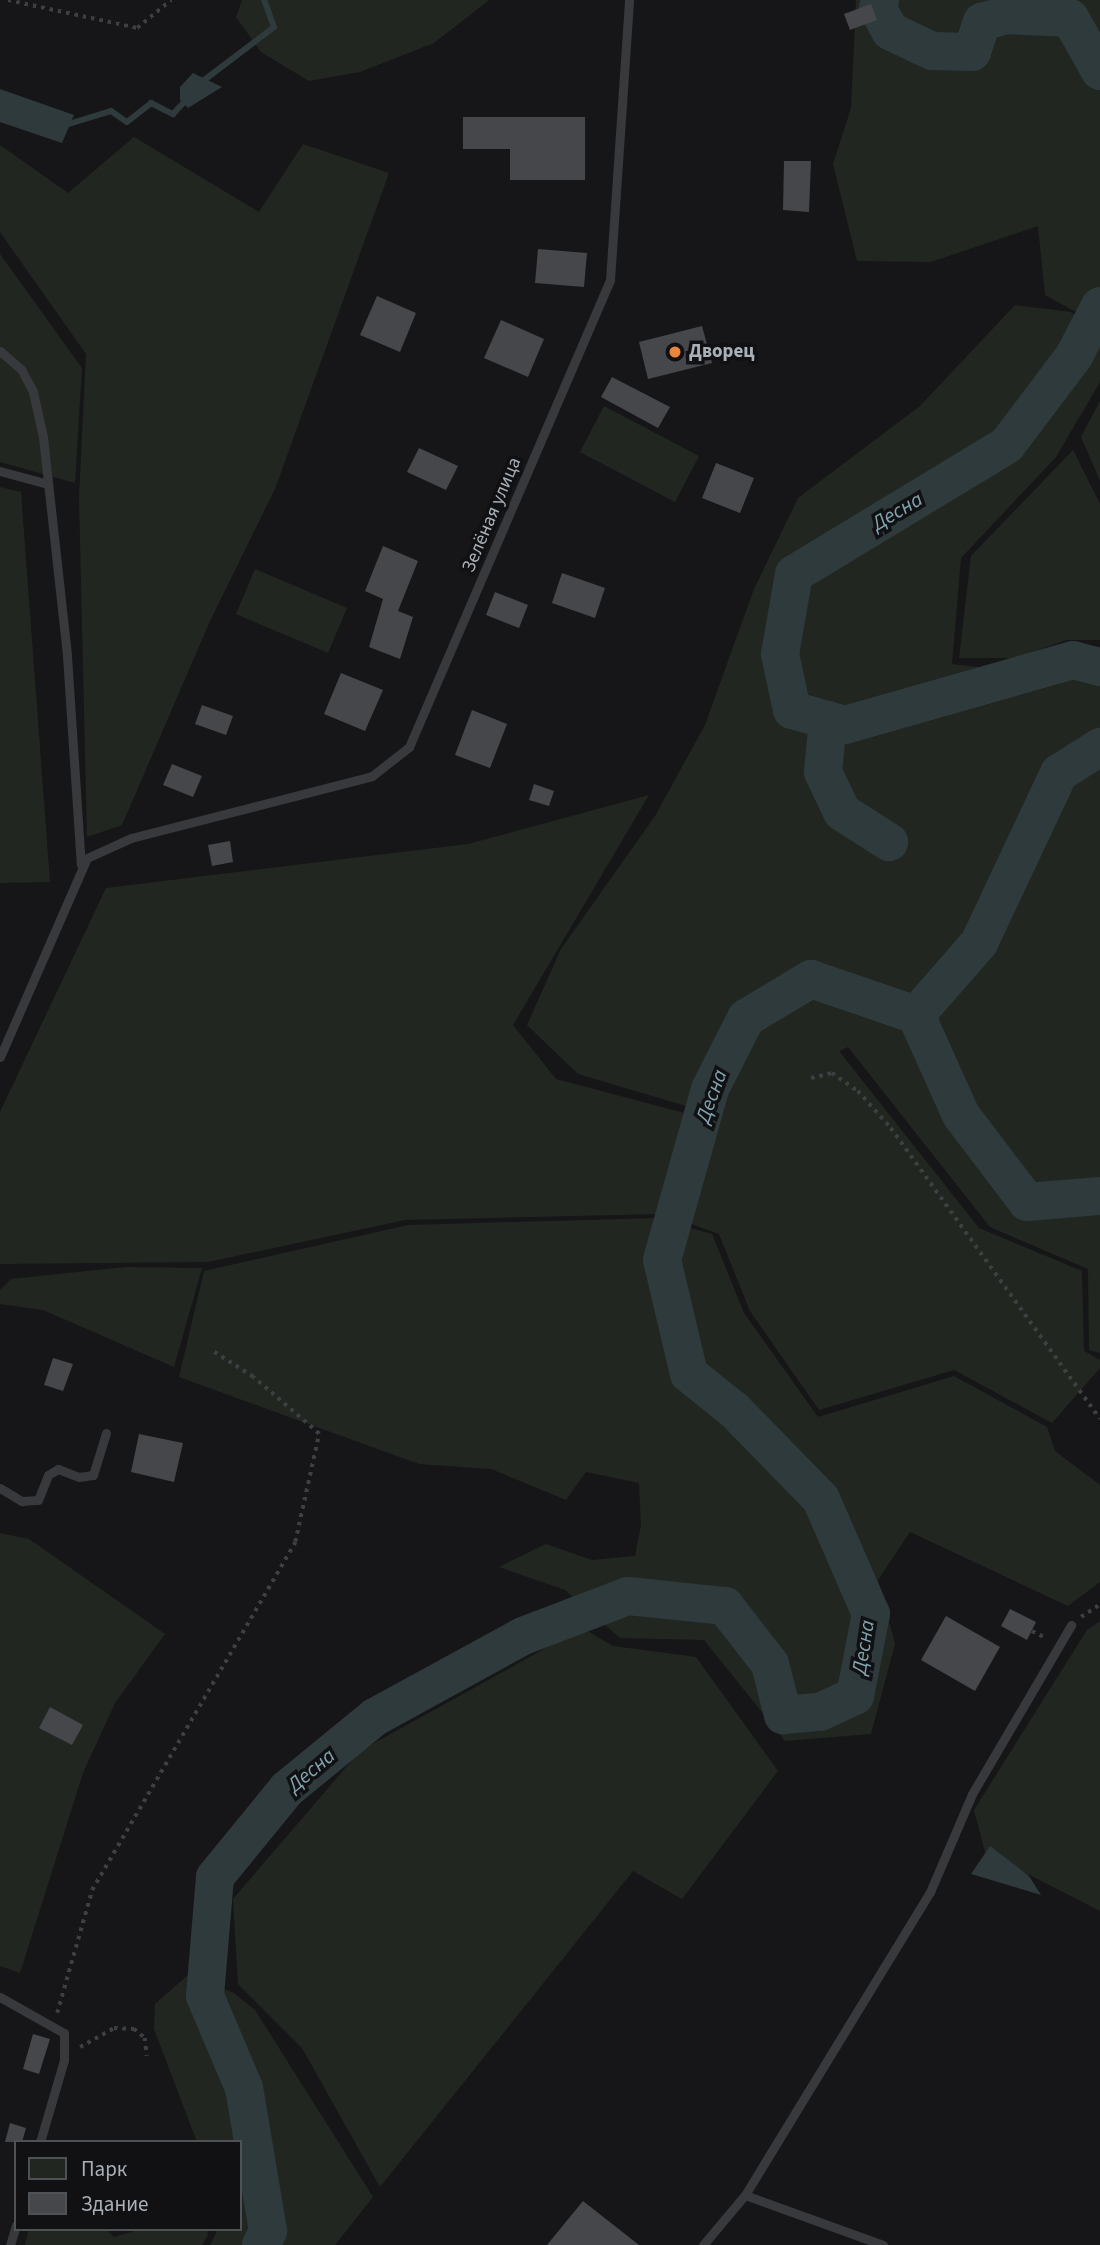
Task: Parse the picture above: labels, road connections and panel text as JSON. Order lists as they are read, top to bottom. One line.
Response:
{"streets":{"lane":["Зелёная улица"]},"water":["Десна"],"places":["Дворец"],"legend":["Парк","Здание"]}
